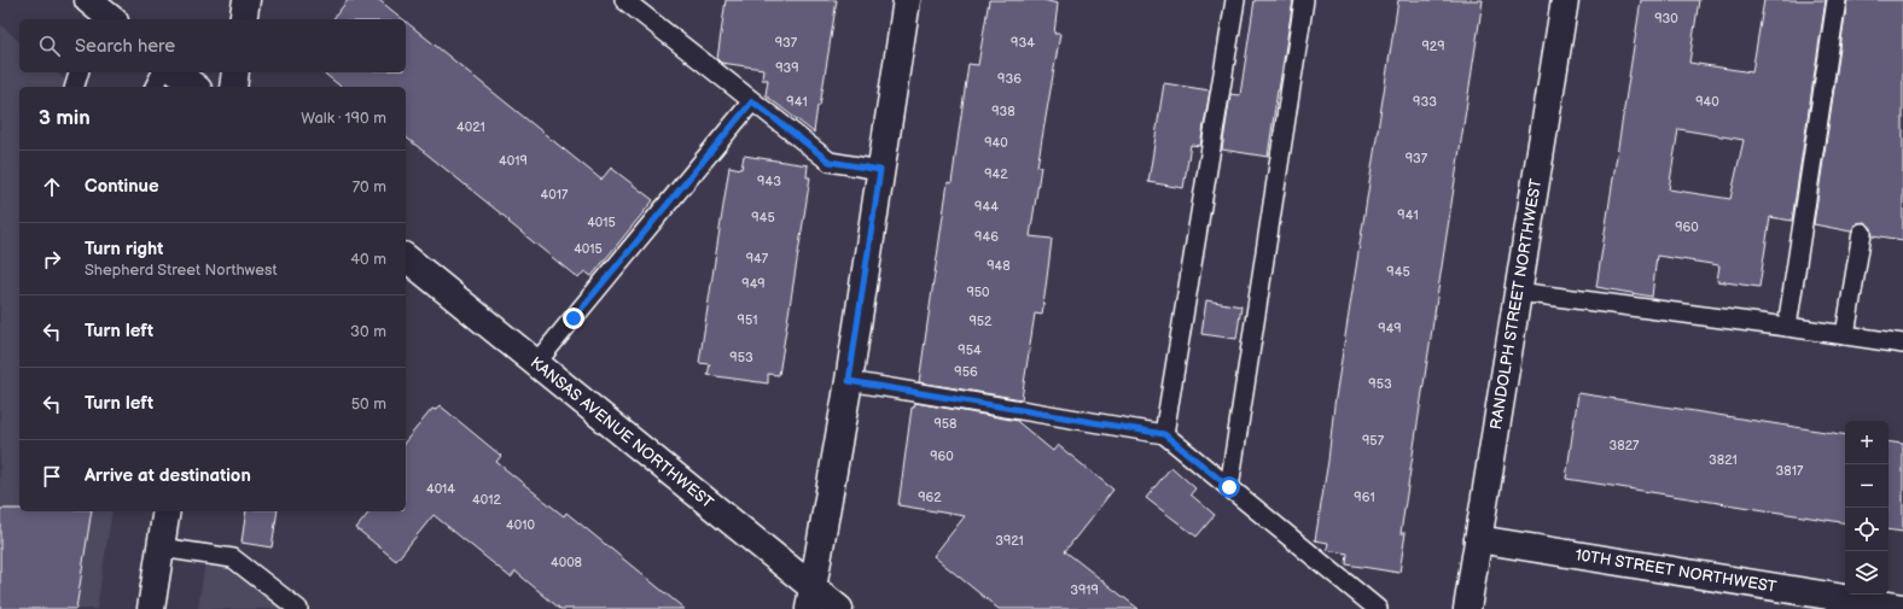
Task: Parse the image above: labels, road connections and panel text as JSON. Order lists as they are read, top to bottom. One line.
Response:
{"streets":{"street":["RANDOLPH STREET NORTHWEST","KANSAS AVENUE NORTHWEST","10TH STREET NORTHWEST"]},"crossings":[["RANDOLPH STREET NORTHWEST","10TH STREET NORTHWEST"]],"house_numbers":["930","937","934","929","939","936","941","933","940","938","4021","940","937","4019","942","943","4017","944","941","945","4015","960","946","4015","947","948","945","949","950","951","952","949","954","953","956","953","958","957","3827","960","3821","3817","4014","962","961","4012","4010","3921","4008","3919"],"page":{"search":"Search here","heading":["3 min","Walk · 190 m"],"list":[["Continue","70 m"],["Turn right","Shepherd Street Northwest","40 m"],["Turn left","30 m"],["Turn left","50 m"],"Arrive at destination"],"map_buttons":["+","−"]}}
